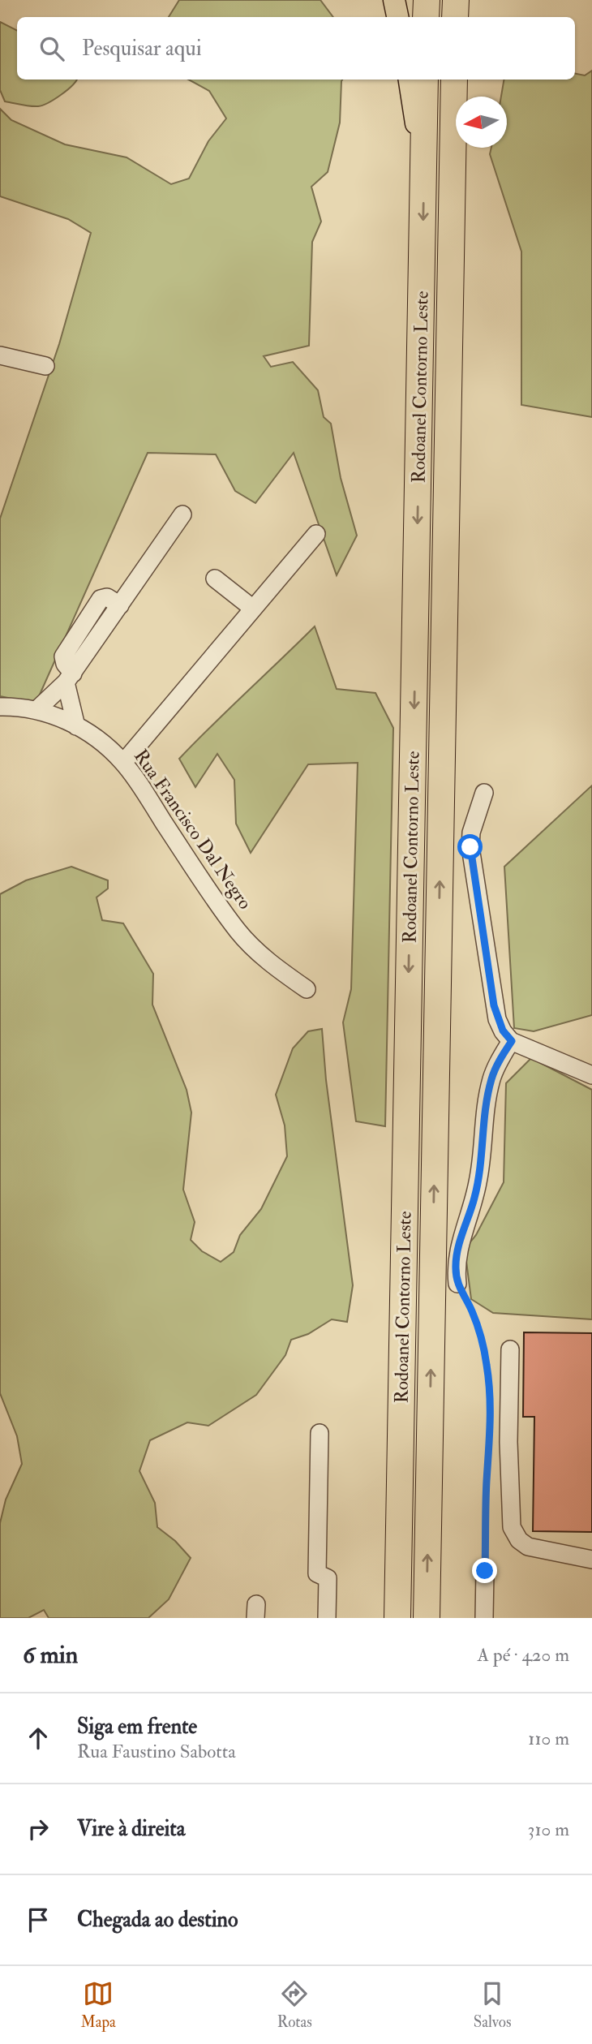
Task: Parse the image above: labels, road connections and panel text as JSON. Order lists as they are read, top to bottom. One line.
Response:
{"streets":{"highway":["Rodoanel Contorno Leste"],"street":["Rua Francisco Dal Negro"]},"north":"left","page":{"search":"Pesquisar aqui","heading":["6 min","A pé · 420 m"],"list":[["Siga em frente","Rua Faustino Sabotta","110 m"],["Vire à direita","310 m"],"Chegada ao destino"],"nav":["Mapa","Rotas","Salvos"]}}
